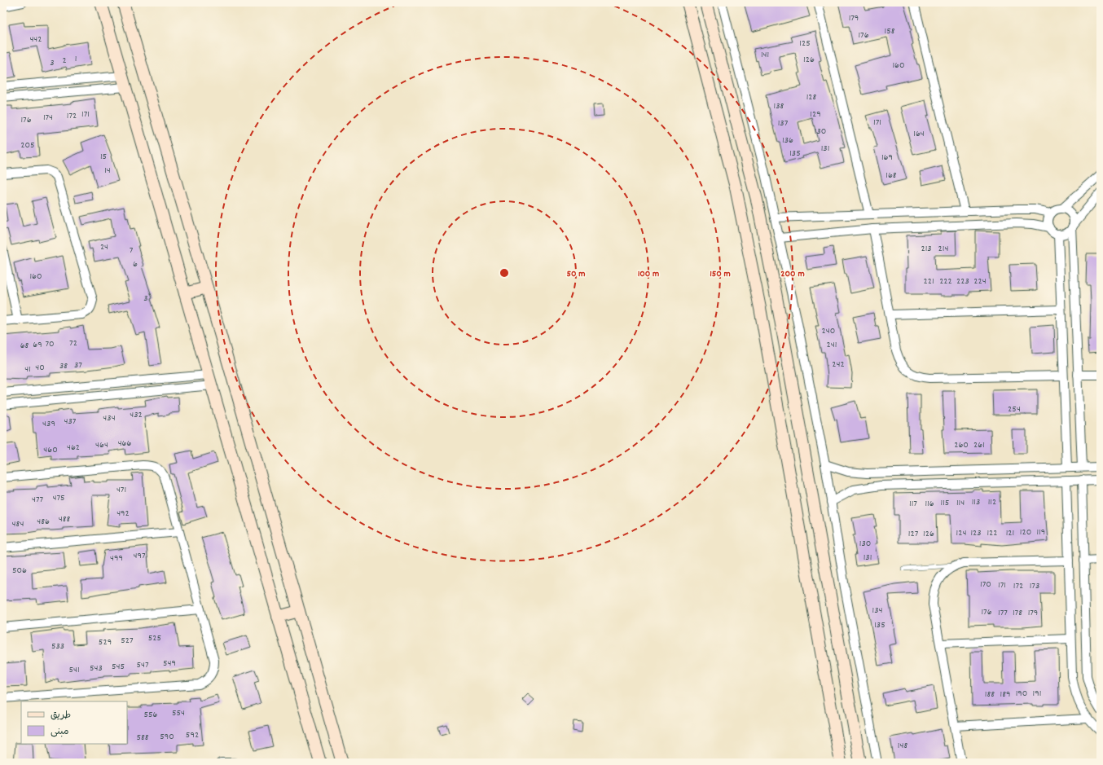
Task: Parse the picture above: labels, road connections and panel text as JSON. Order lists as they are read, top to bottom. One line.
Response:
{"house_numbers":["179","158","176","442","125","141","1","126","2","3","160","128","138","171","129","172","174","176","171","137","130","164","136","205","131","135","15","169","14","168","24","213","214","7","6","160","221","222","223","224","3","240","72","70","69","241","68","242","37","38","40","41","254","432","434","437","439","466","464","260","261","462","460","471","475","477","113","112","115","114","117","116","492","488","486","484","120","119","124","123","122","121","127","126","130","497","131","499","506","170","171","172","173","134","176","177","178","179","135","525","527","529","533","549","547","545","543","541","190","191","188","189","554","556","592","590","588","148"],"legend":["طريق","مبنى"],"rings":["50 m","100 m","150 m","200 m"]}
